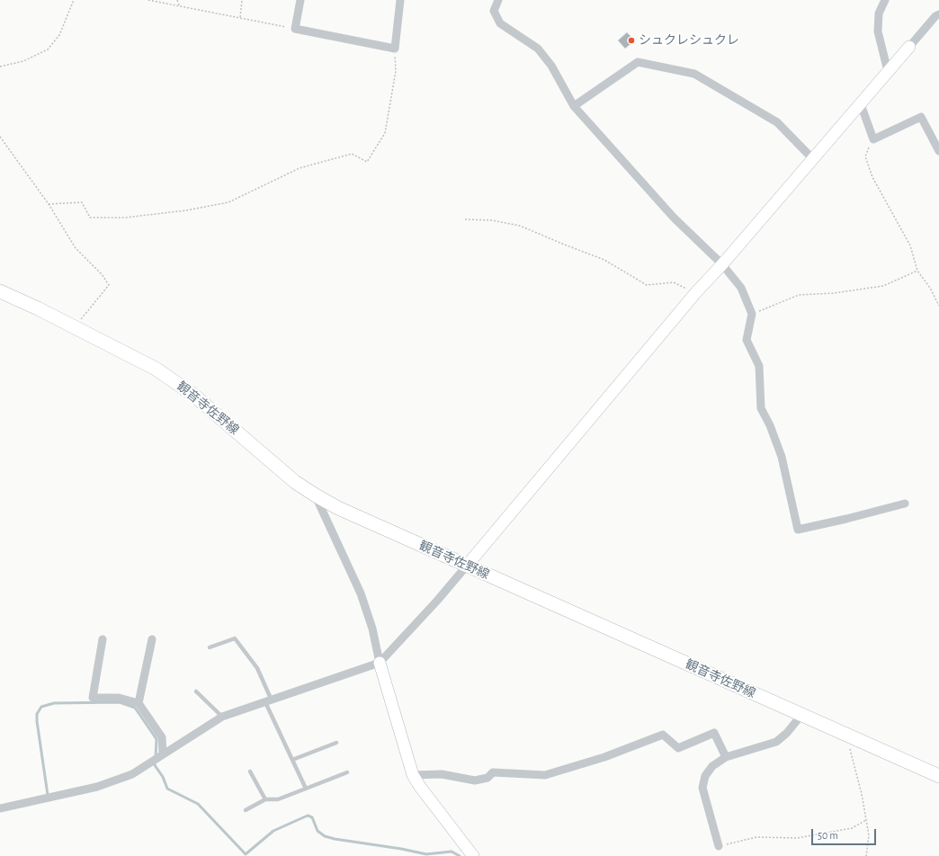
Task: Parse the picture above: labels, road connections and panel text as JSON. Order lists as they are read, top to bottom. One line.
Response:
{"streets":{"main road":["観音寺佐野線"]},"places":["シュクレシュクレ"],"scale_bar":"50 m"}
